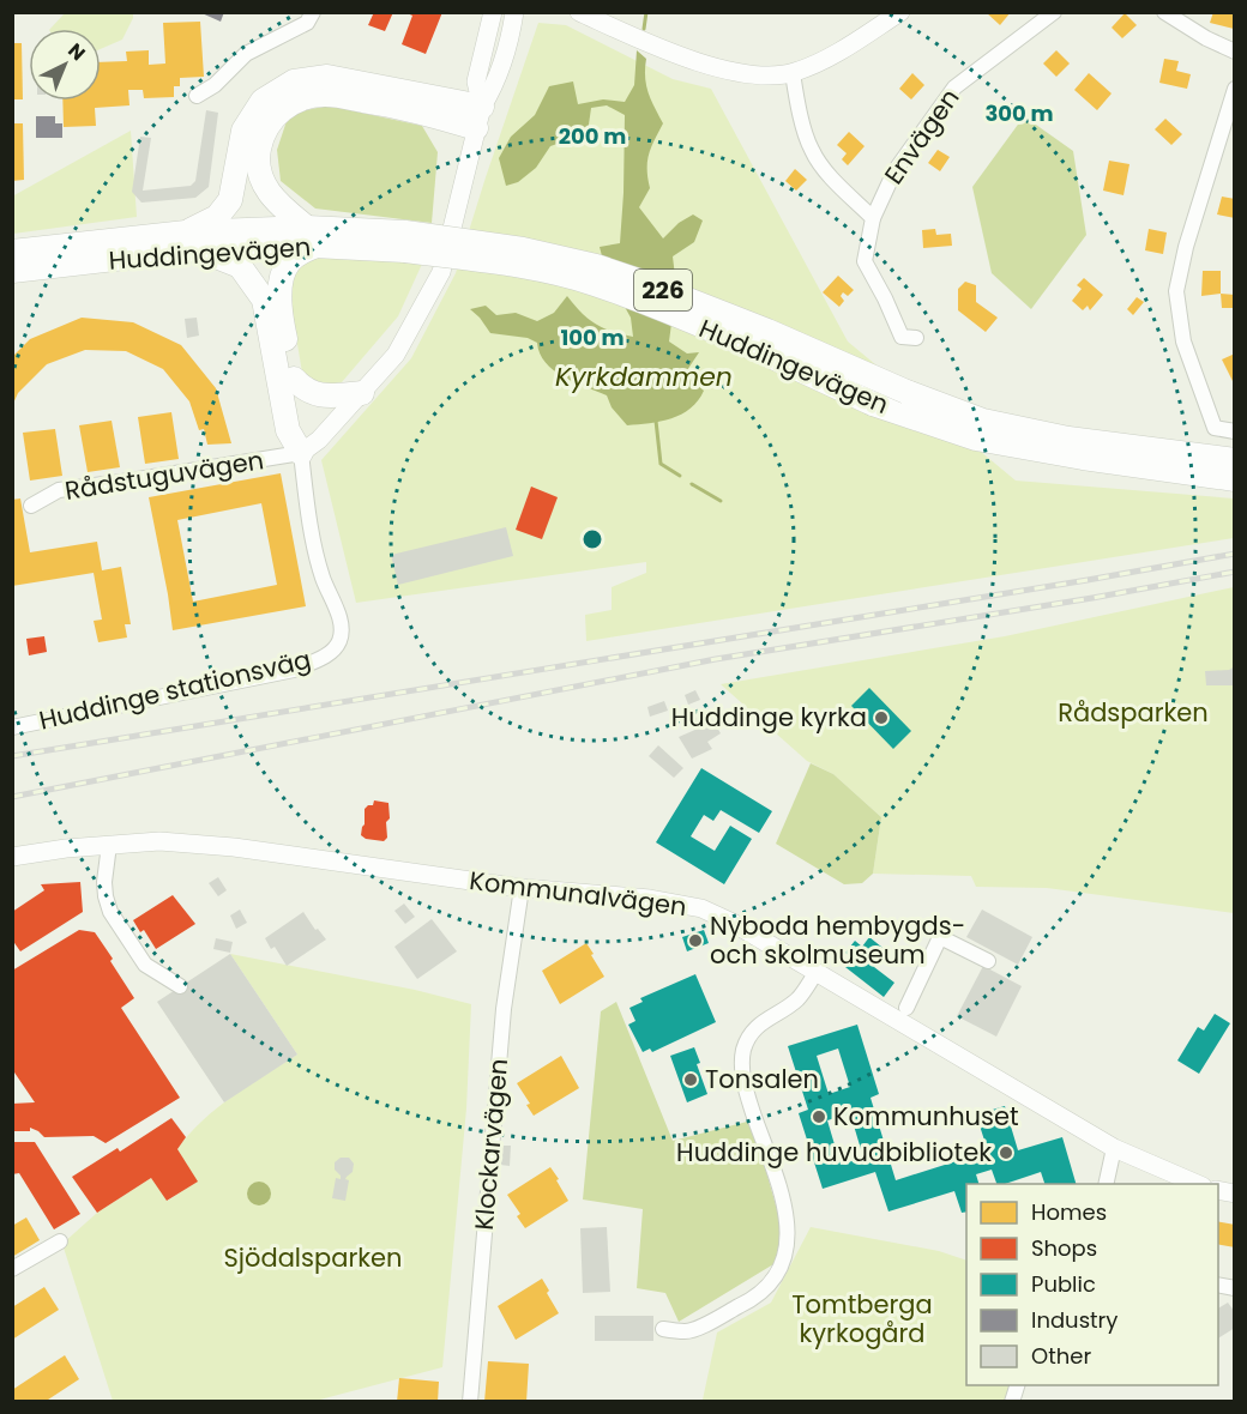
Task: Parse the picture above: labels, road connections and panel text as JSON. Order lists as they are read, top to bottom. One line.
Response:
{"streets":{"main road":["Huddingevägen","226"],"street":["Envägen","Rådstuguvägen","Huddinge stationsväg","Kommunalvägen","Klockarvägen"]},"crossings":[["Rådstuguvägen","Huddinge stationsväg"],["Kommunalvägen","Klockarvägen"]],"water":["Kyrkdammen"],"parks":["Rådsparken","Sjödalsparken","Tomtberga kyrkogård"],"places":["Huddinge kyrka","Nyboda hembygds- och skolmuseum","Tonsalen","Kommunhuset","Huddinge huvudbibliotek"],"legend":["Homes","Shops","Public","Industry","Other"],"north":"top right","rings":["300 m","200 m","100 m"]}
